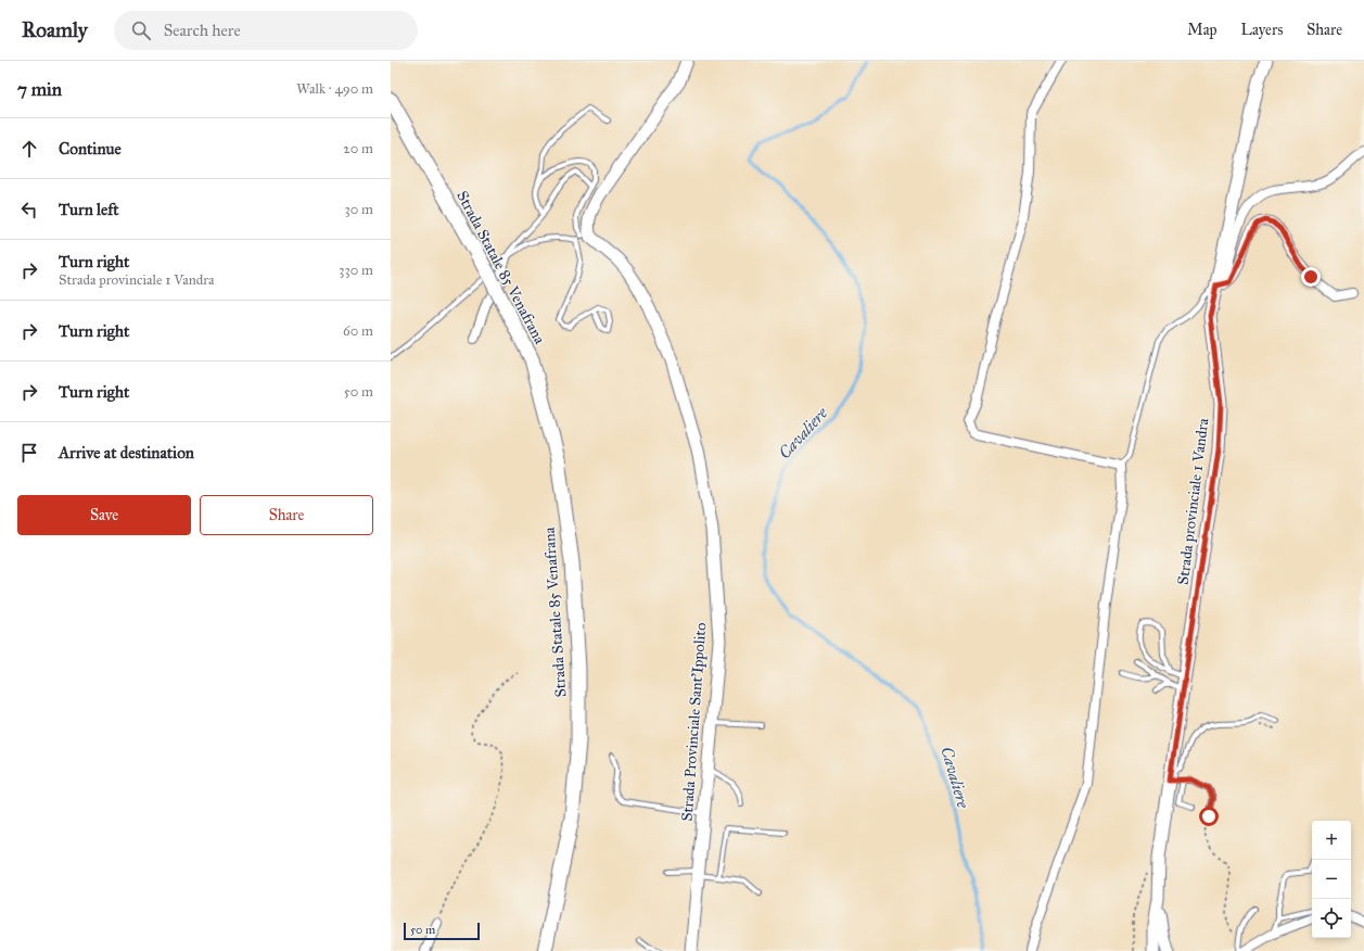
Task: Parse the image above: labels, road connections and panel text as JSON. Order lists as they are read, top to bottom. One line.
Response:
{"streets":{"highway":["Strada Statale 85 Venafrana"],"main road":["Strada provinciale 1 Vandra","Strada Provinciale Sant'Ippolito"]},"water":["Cavaliere"],"scale_bar":"50 m","page":{"header":"Roamly","search":"Search here","nav":["Map","Layers","Share"],"heading":["7 min","Walk · 490 m"],"list":[["Continue","20 m"],["Turn left","30 m"],["Turn right","Strada provinciale 1 Vandra","330 m"],["Turn right","60 m"],["Turn right","50 m"],"Arrive at destination"],"buttons":["Save","Share"],"map_buttons":["+","−"],"scale":"50 m"}}
